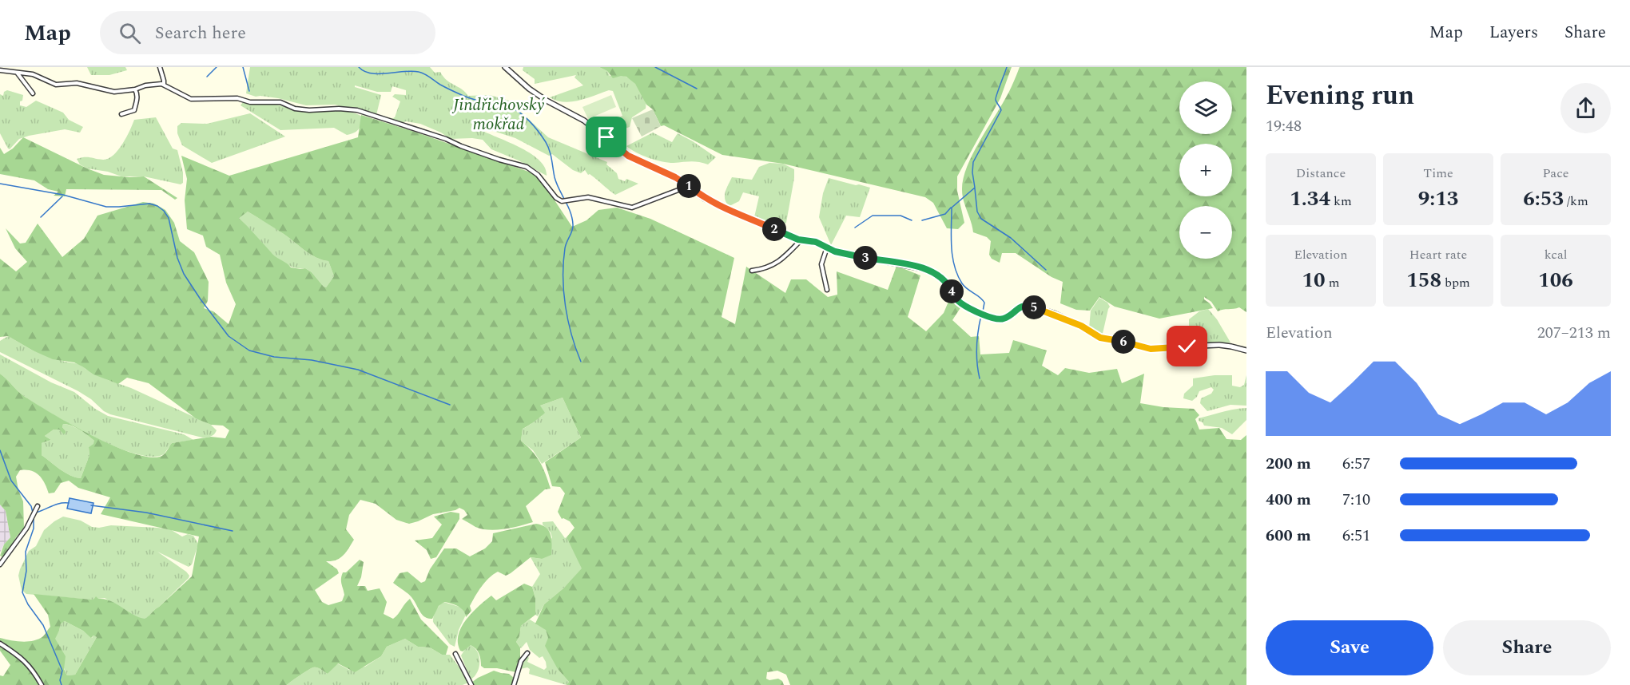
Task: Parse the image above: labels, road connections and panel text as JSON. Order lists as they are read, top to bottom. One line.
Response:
{"parks":["Jindřichovský mokřad"],"page":{"header":"Map","search":"Search here","nav":["Map","Layers","Share"],"heading":["Evening run","19:48"],"map_buttons":["+","−"],"stats":[["Distance","1.34 km"],["Time","9:13"],["Pace","6:53 /km"],["Elevation","10 m"],["Heart rate","158 bpm"],["kcal","106"]],"pins":["1","2","3","4","5","6"],"chart":["Elevation","207–213 m"],"list":[{"name":"200 m","note":"6:57"},{"name":"400 m","note":"7:10"},{"name":"600 m","note":"6:51"}],"buttons":["Save","Share"]}}
